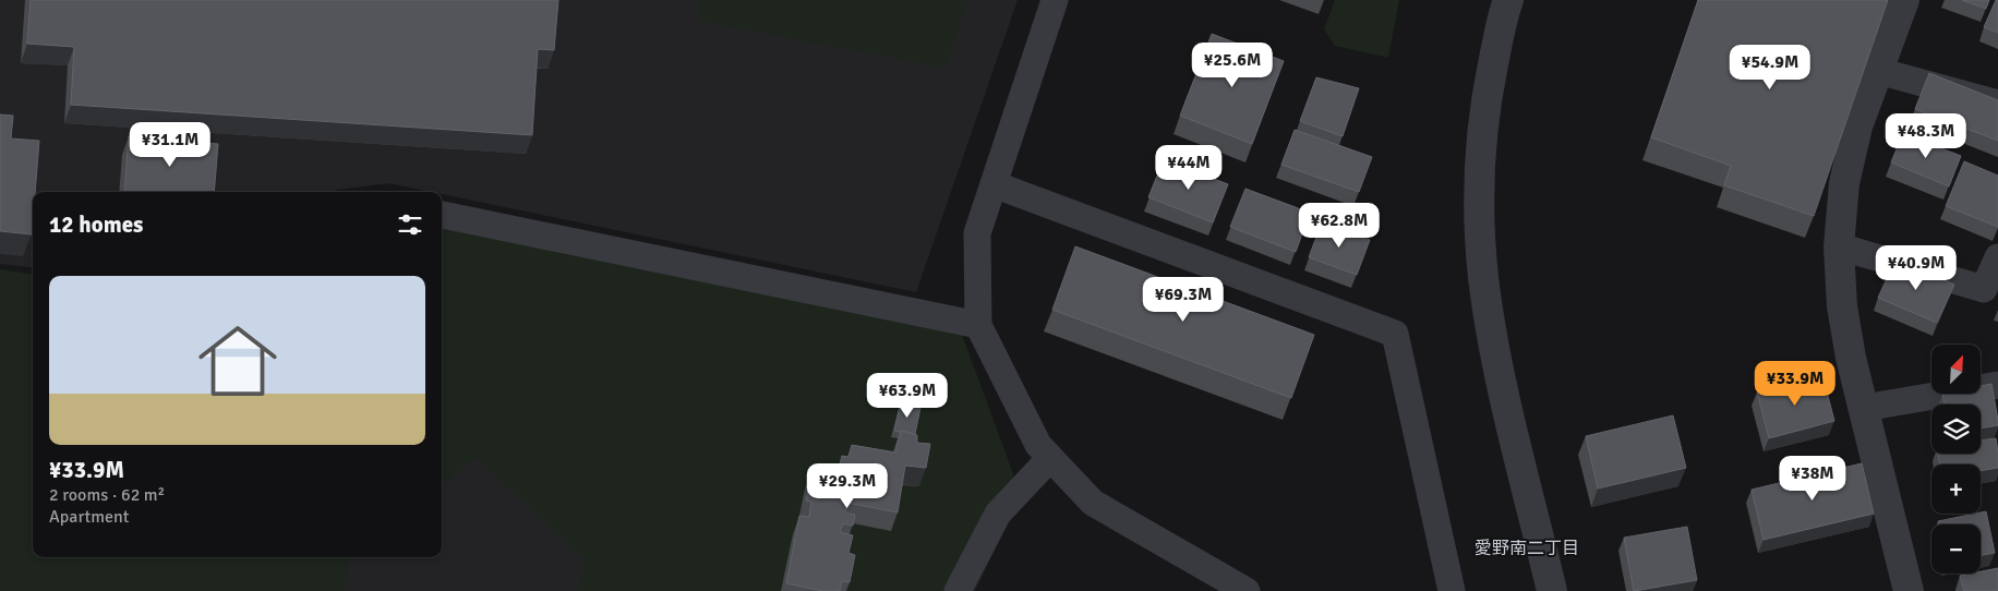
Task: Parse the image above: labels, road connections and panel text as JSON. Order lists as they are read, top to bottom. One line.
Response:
{"districts":["愛野南二丁目"],"north":"top right","page":{"price":["¥25.6M","¥54.9M","¥48.3M","¥31.1M","¥44M","¥62.8M","¥40.9M","¥69.3M","¥33.9M","¥63.9M","¥38M","¥29.3M"],"heading":"12 homes","list":[{"name":"¥33.9M","note":"2 rooms · 62 m² · Apartment"}],"map_buttons":["+","−"]}}
